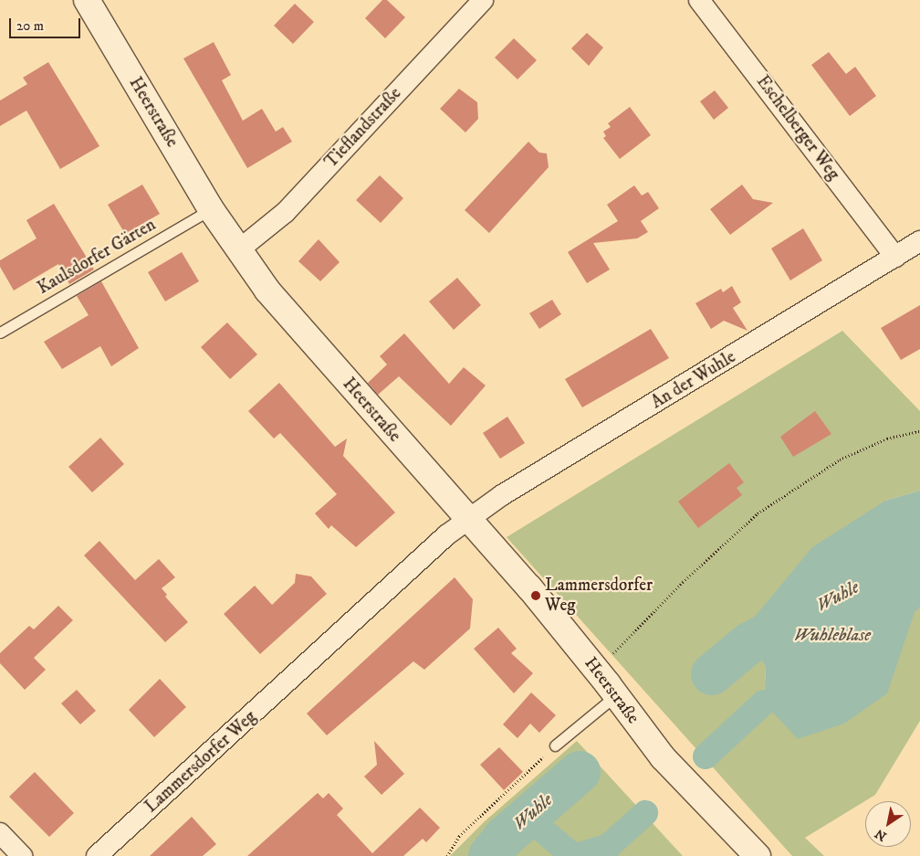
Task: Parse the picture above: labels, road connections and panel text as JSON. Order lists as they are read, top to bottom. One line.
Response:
{"streets":{"street":["Heerstraße","Tieflandstraße","Eschelberger Weg","An der Wuhle","Lammersdorfer Weg"],"lane":["Kaulsdorfer Gärten"]},"crossings":[["Heerstraße","Tieflandstraße"],["Heerstraße","Kaulsdorfer Gärten"],["Heerstraße","An der Wuhle"],["Heerstraße","Lammersdorfer Weg"],["Eschelberger Weg","An der Wuhle"],["An der Wuhle","Lammersdorfer Weg"]],"water":["Wuhle","Wuhleblase"],"places":["Lammersdorfer Weg"],"scale_bar":"20 m","north":"bottom left"}
